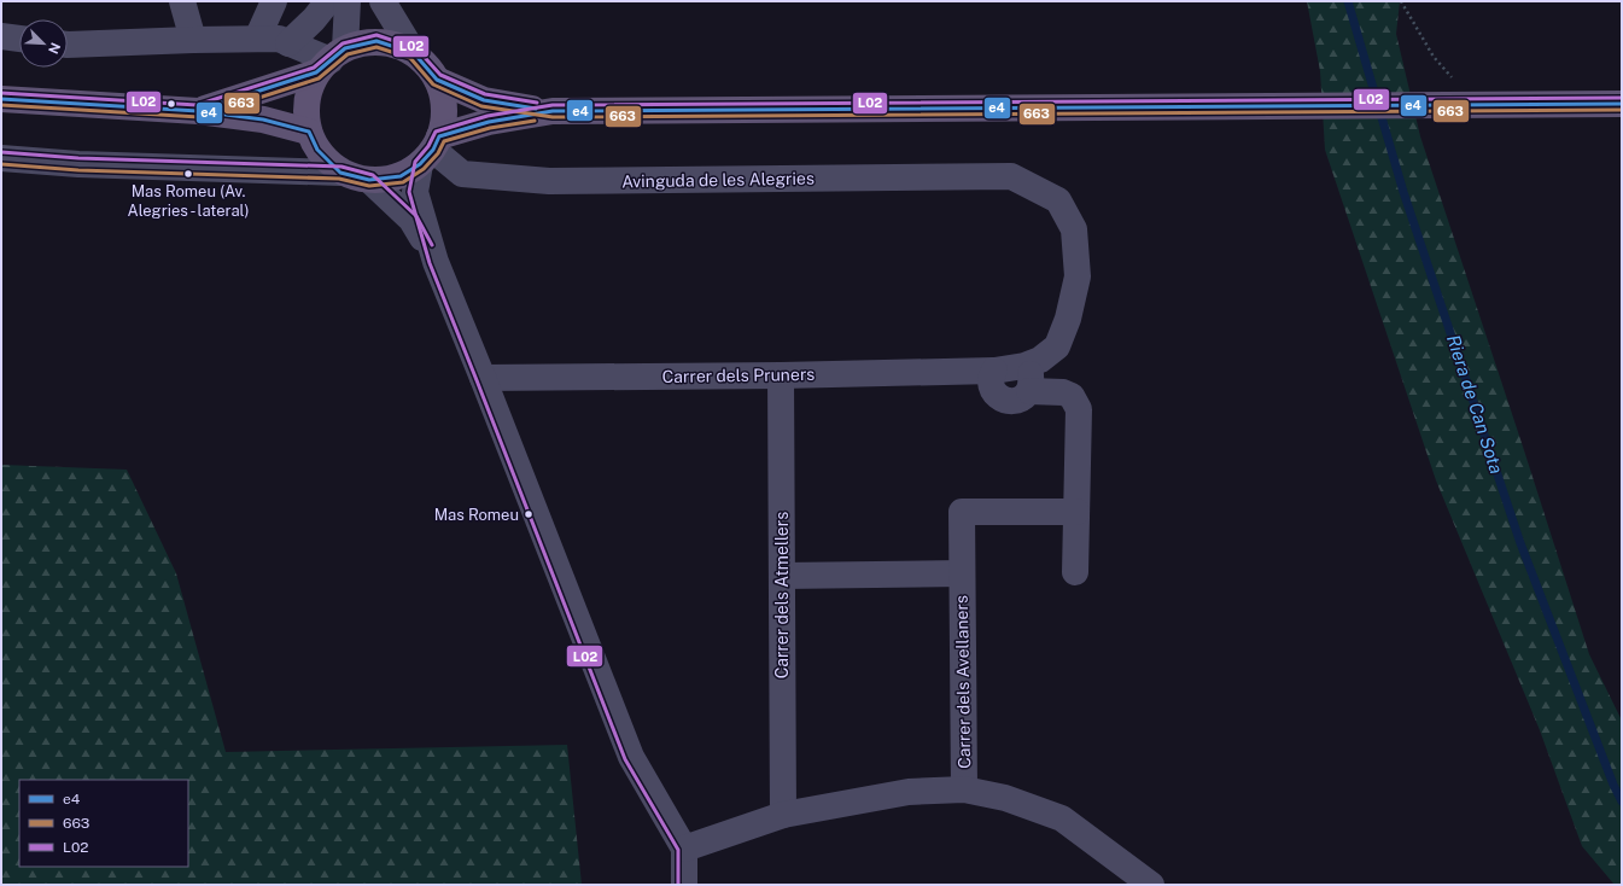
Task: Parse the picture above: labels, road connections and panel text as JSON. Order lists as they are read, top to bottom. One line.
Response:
{"streets":{"street":["Avinguda de les Alegries","Carrer dels Pruners","Carrer dels Atmellers","Carrer dels Avellaners"]},"crossings":[["Avinguda de les Alegries","Carrer dels Pruners"],["Carrer dels Pruners","Carrer dels Atmellers"],["Carrer dels Atmellers","Carrer dels Avellaners"]],"water":["Riera de Can Sota"],"places":["Mas Romeu (Av. Alegries - lateral)","Mas Romeu"],"lines":["transit line L02","transit line e4","transit line 663"],"legend":["e4","663","L02"],"north":"bottom right"}
